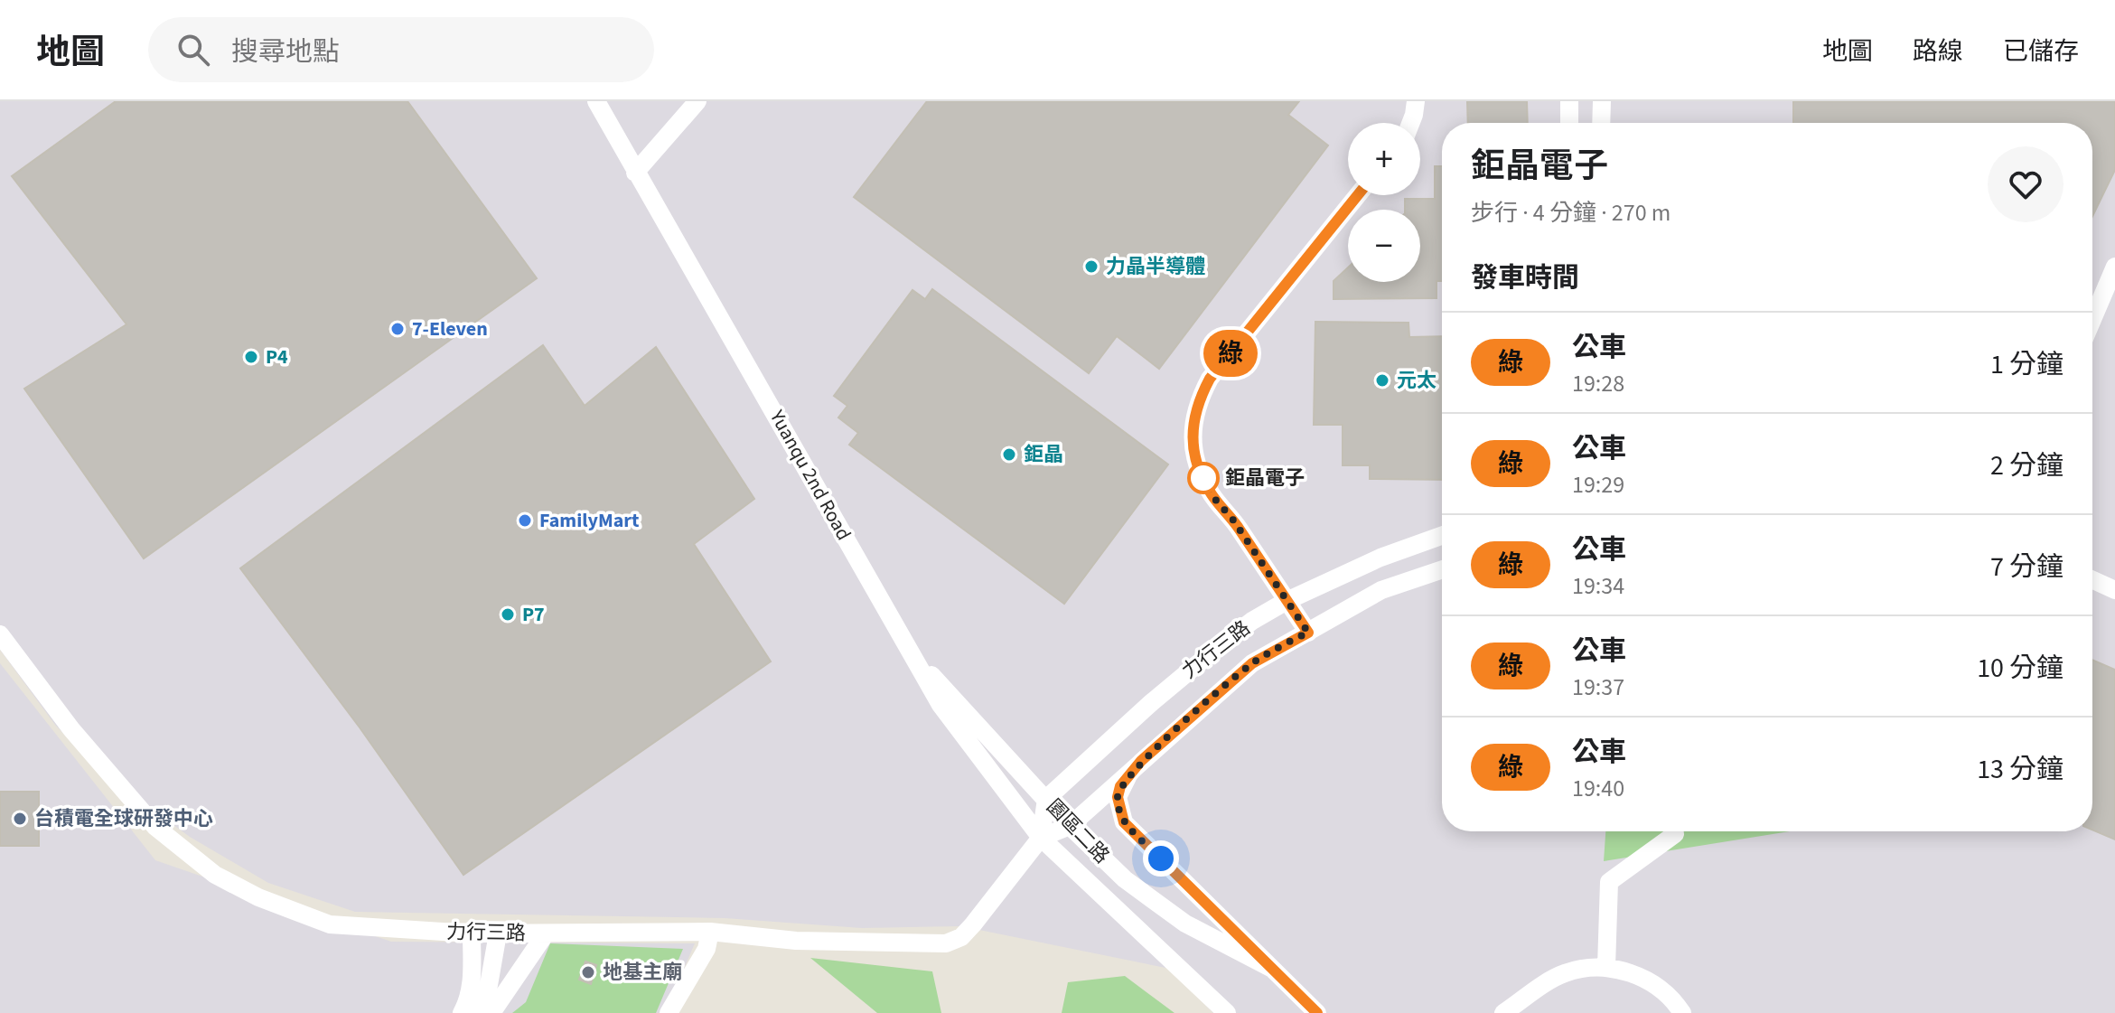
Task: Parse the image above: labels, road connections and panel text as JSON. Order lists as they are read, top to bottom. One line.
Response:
{"streets":{"street":["Yuanqu 2nd Road","力行三路","園區二路"]},"crossings":[["Yuanqu 2nd Road","力行三路"],["Yuanqu 2nd Road","園區二路"],["力行三路","園區二路"]],"places":["力晶半導體","7-Eleven","P4","元太","鉅晶","鉅晶電子","FamilyMart","P7","台積電全球研發中心","地基主廟"],"lines":["bus line 綠"],"page":{"header":"地圖","search":"搜尋地點","nav":["地圖","路線","已儲存"],"on_map":"綠","map_buttons":["+","−"],"heading":[["鉅晶電子","步行 · 4 分鐘 · 270 m"],"發車時間"],"list":[{"mark":"綠","name":"公車","note":"19:28","value":"1 分鐘"},{"mark":"綠","name":"公車","note":"19:29","value":"2 分鐘"},{"mark":"綠","name":"公車","note":"19:34","value":"7 分鐘"},{"mark":"綠","name":"公車","note":"19:37","value":"10 分鐘"},{"mark":"綠","name":"公車","note":"19:40","value":"13 分鐘"}]}}
